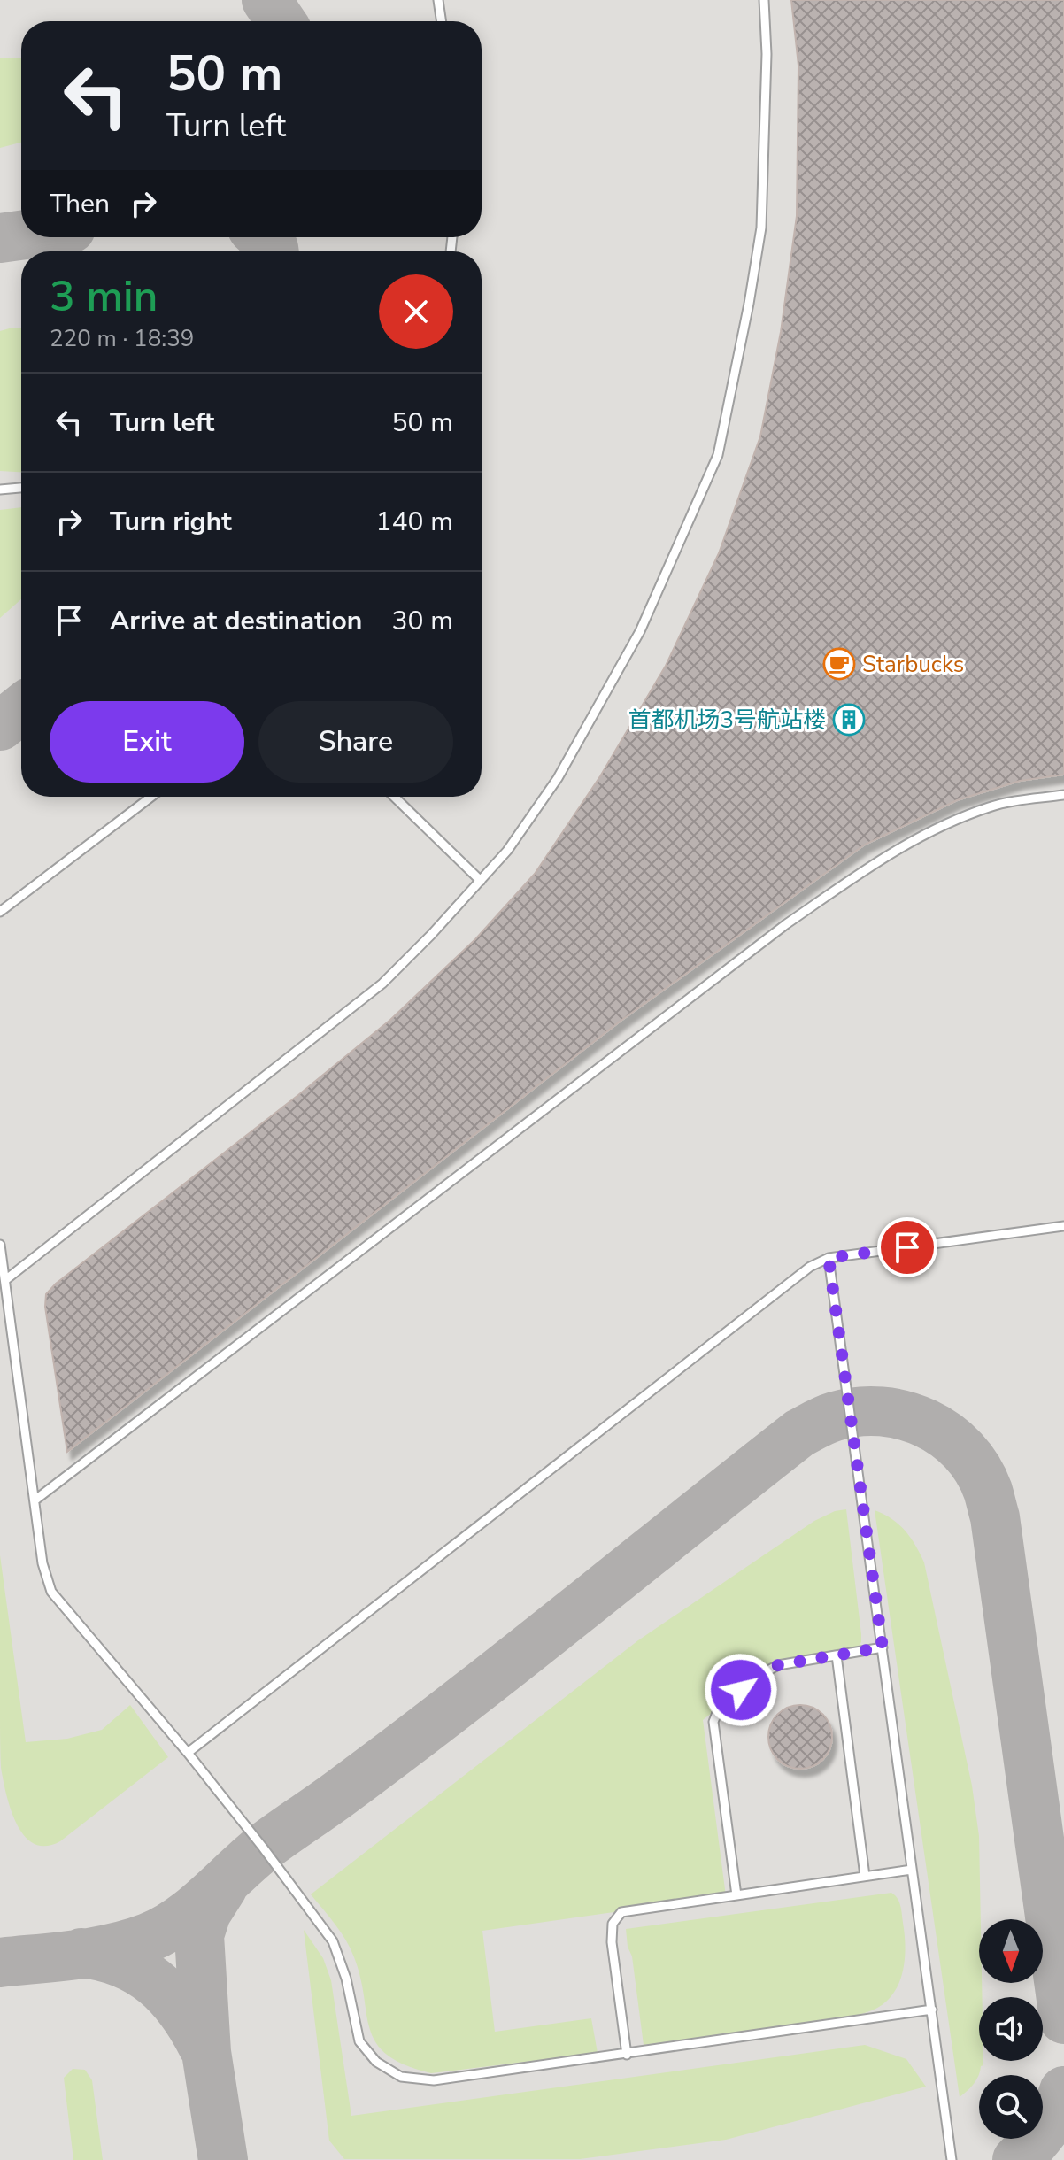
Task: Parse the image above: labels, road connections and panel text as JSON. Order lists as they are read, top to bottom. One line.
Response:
{"places":{"cafe":["Starbucks"],"building":["首都机场3号航站楼"]},"north":"bottom","page":{"turn":["50 m","Turn left"],"then":"Then","heading":["3 min","220 m · 18:39"],"list":[{"name":"Turn left","value":"50 m"},{"name":"Turn right","value":"140 m"},{"name":"Arrive at destination","value":"30 m"}],"buttons":["Exit","Share"]}}
